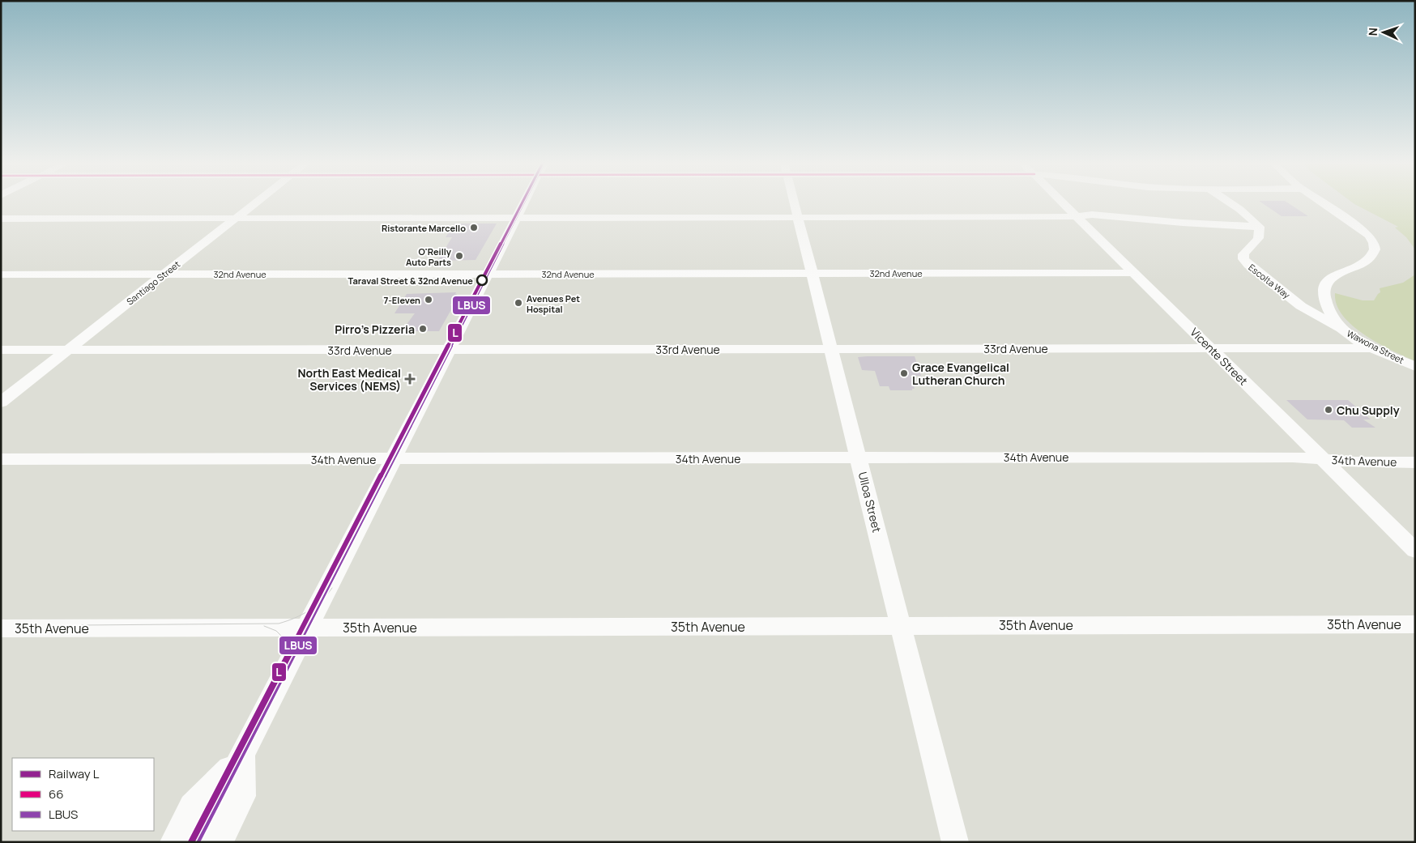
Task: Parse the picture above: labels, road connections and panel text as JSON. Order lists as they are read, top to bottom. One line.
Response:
{"streets":{"street":["32nd Avenue","Escolta Way","Santiago Street","Wawona Street","33rd Avenue","Vicente Street","34th Avenue","Ulloa Street","35th Avenue"]},"crossings":[["32nd Avenue","Santiago Street"],["32nd Avenue","Vicente Street"],["32nd Avenue","Ulloa Street"],["Escolta Way","Wawona Street"],["Santiago Street","33rd Avenue"],["Wawona Street","33rd Avenue"],["33rd Avenue","Vicente Street"],["33rd Avenue","Ulloa Street"],["Vicente Street","34th Avenue"],["34th Avenue","Ulloa Street"],["Ulloa Street","35th Avenue"]],"places":{"other":["Ristorante Marcello","O'Reilly Auto Parts","Taraval Street & 32nd Avenue","7-Eleven","Avenues Pet Hospital","Pirro's Pizzeria","Grace Evangelical Lutheran Church","Chu Supply"],"health":["North East Medical Services (NEMS)"]},"lines":["rail line L","transit line LBUS"],"legend":["Railway L","66","LBUS"],"north":"left"}
